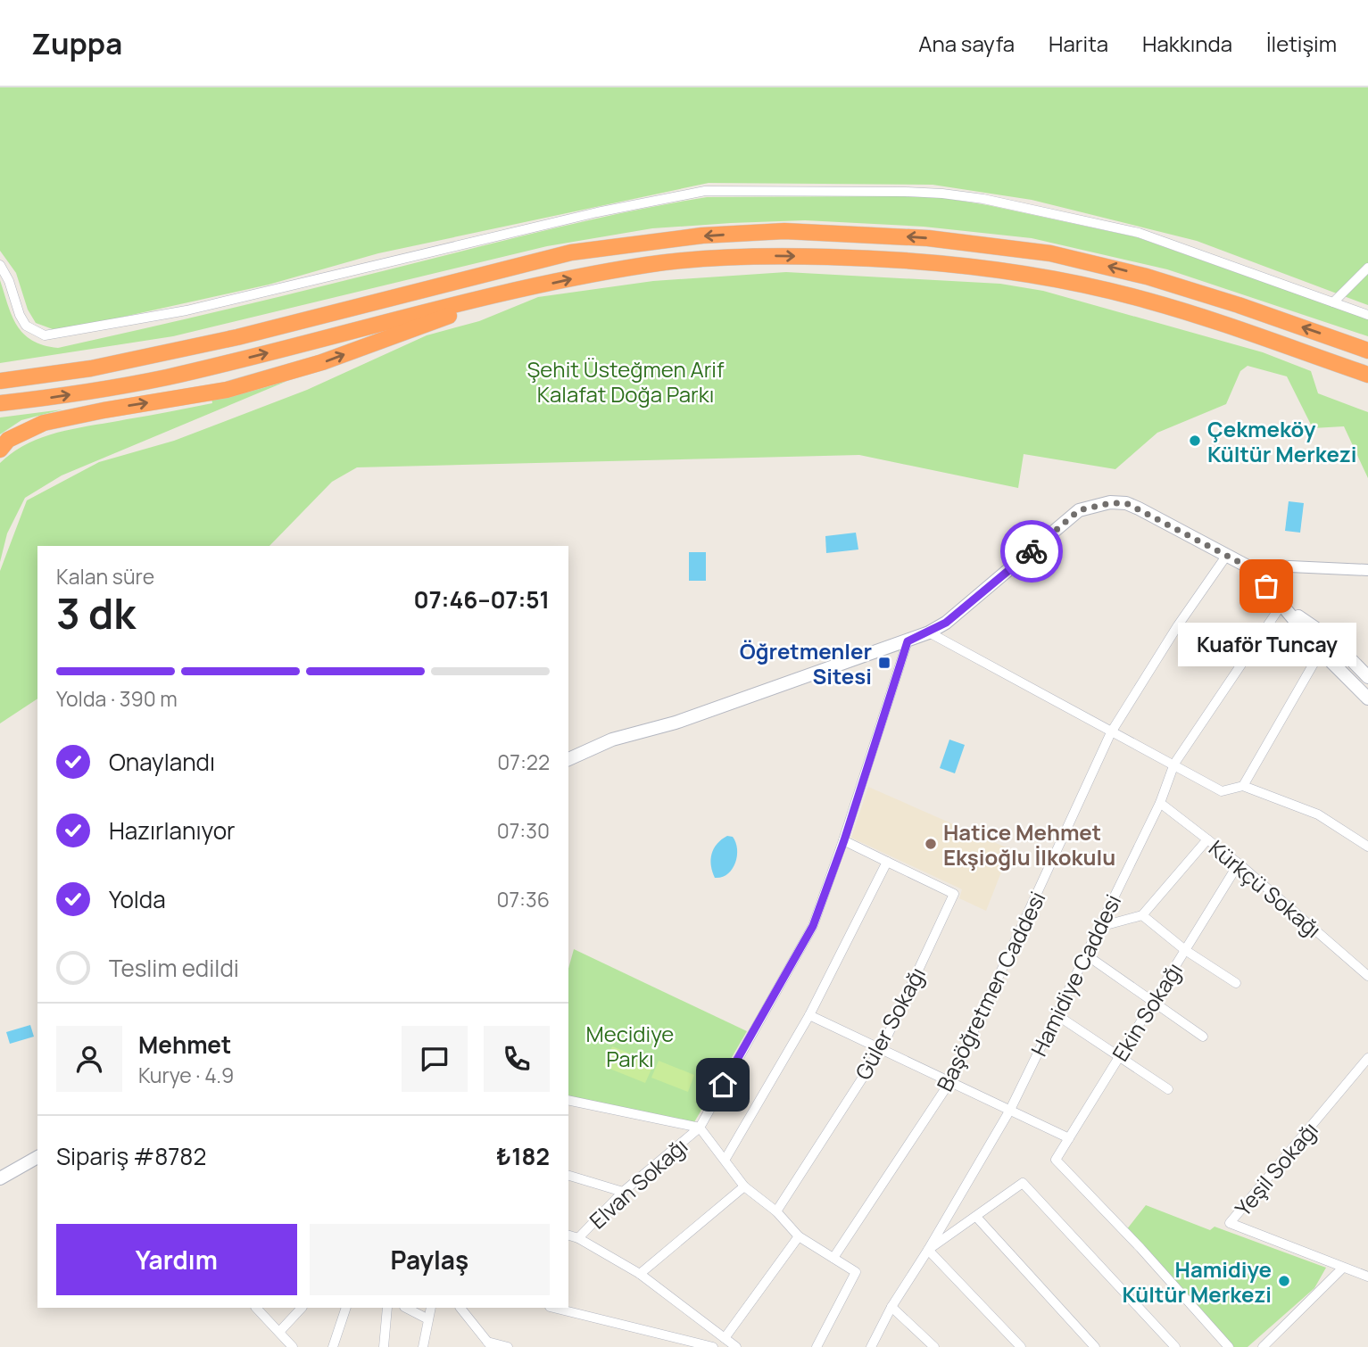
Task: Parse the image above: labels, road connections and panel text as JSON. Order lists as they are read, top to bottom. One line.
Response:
{"streets":{"street":["Kürkçü Sokağı","Hamidiye Caddesi","Başöğretmen Caddesi","Ekin Sokağı","Güler Sokağı","Yeşil Sokağı","Elvan Sokağı"]},"crossings":[["Kürkçü Sokağı","Hamidiye Caddesi"],["Kürkçü Sokağı","Ekin Sokağı"]],"parks":["Şehit Üsteğmen Arif Kalafat Doğa Parkı","Mecidiye Parkı"],"places":{"other":["Çekmeköy Kültür Merkezi","Kuaför Tuncay","Hatice Mehmet Ekşioğlu İlkokulu","Hamidiye Kültür Merkezi"],"transit":["Öğretmenler Sitesi"]},"page":{"header":"Zuppa","nav":["Ana sayfa","Harita","Hakkında","İletişim"],"heading":["3 dk","Kalan süre","07:46–07:51"],"panel":["Mehmet","Kurye · 4.9","Sipariş #8782","₺182"],"bubble":"Kuaför Tuncay","bar":"Yolda · 390 m","list":[["Onaylandı","07:22"],["Hazırlanıyor","07:30"],["Yolda","07:36"],"Teslim edildi"],"buttons":["Yardım","Paylaş"]}}
